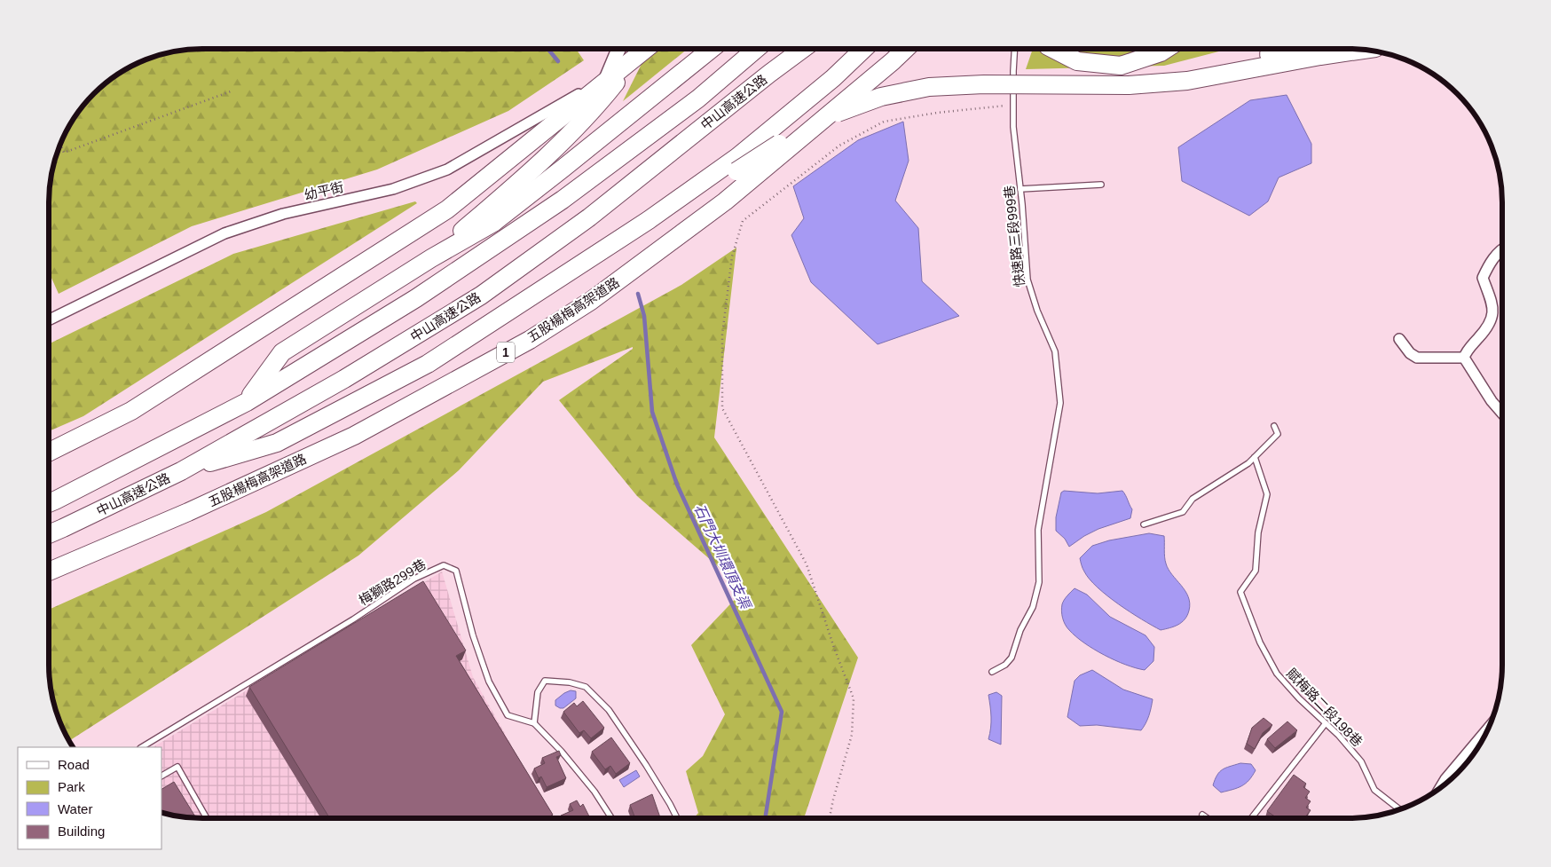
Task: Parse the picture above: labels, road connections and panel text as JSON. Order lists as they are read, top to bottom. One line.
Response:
{"streets":{"highway":["中山高速公路","五股楊梅高架道路","1"],"street":["幼平街"],"lane":["快速路三段999巷","梅獅路299巷","賦梅路二段198巷"]},"water":["石門大圳環頂支渠"],"legend":["Road","Park","Water","Building"]}
